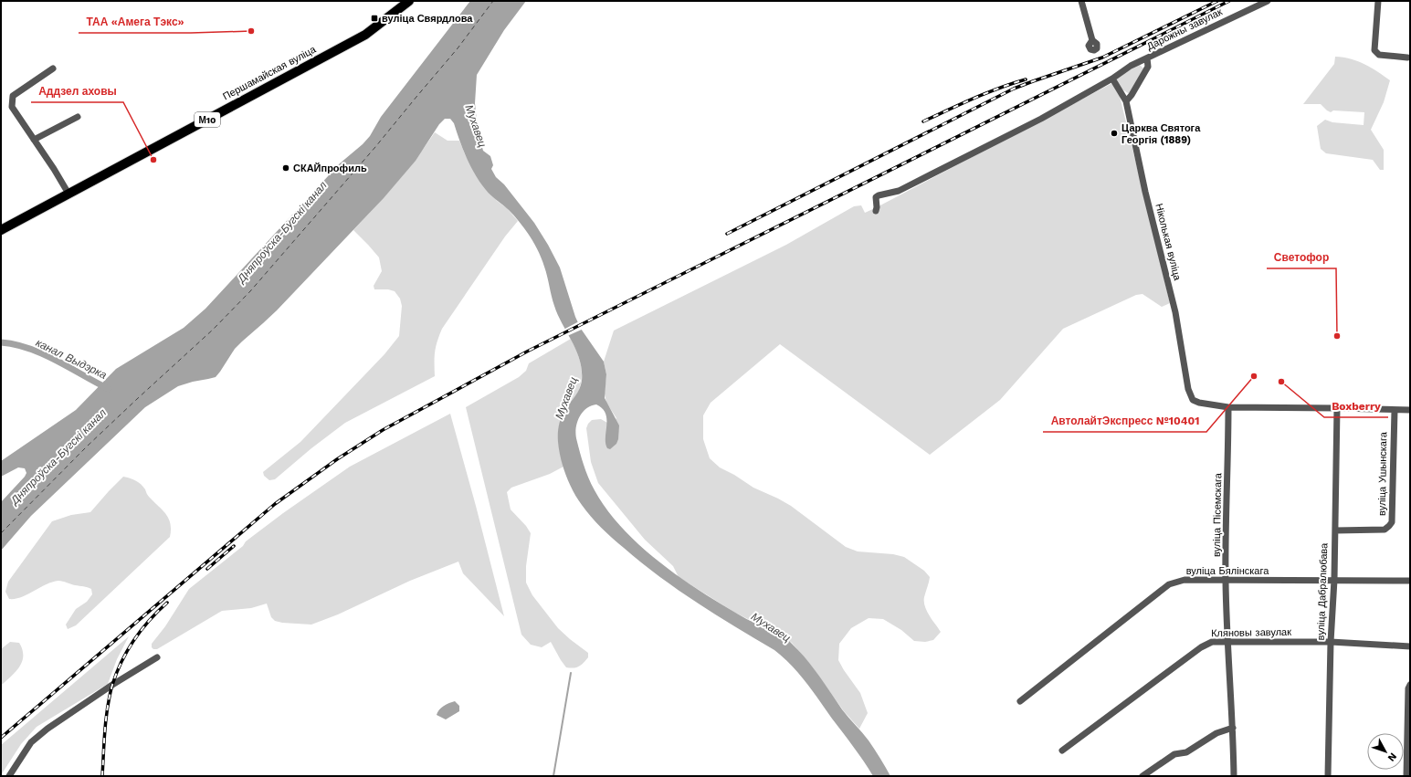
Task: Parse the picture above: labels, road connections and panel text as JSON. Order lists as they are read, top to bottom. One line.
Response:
{"streets":{"main road":["Першамайская вуліца","М10"],"street":["Дарожны завулак","Ніколькая вуліца","вуліца Ушынскага","вуліца Пісемскага","вуліца Бялінскага","вуліца Дабралюбава","Кляновы завулак"]},"crossings":[["Ніколькая вуліца","вуліца Пісемскага"],["вуліца Ушынскага","вуліца Дабралюбава"],["вуліца Пісемскага","вуліца Бялінскага"],["вуліца Пісемскага","Кляновы завулак"],["вуліца Бялінскага","вуліца Дабралюбава"],["вуліца Дабралюбава","Кляновы завулак"]],"water":["Мухавец","Дняпроўска-Бугскі канал","канал Выдэрка"],"places":{"transit":["вуліца Свярдлова"],"other":["ТАА «Амега Тэкс»","Царква Святога Георгія (1889)","Аддзел аховы","СКАЙпрофиль","Светофор","АвтолайтЭкспресс №10401","Boxberry"]},"north":"bottom right"}
